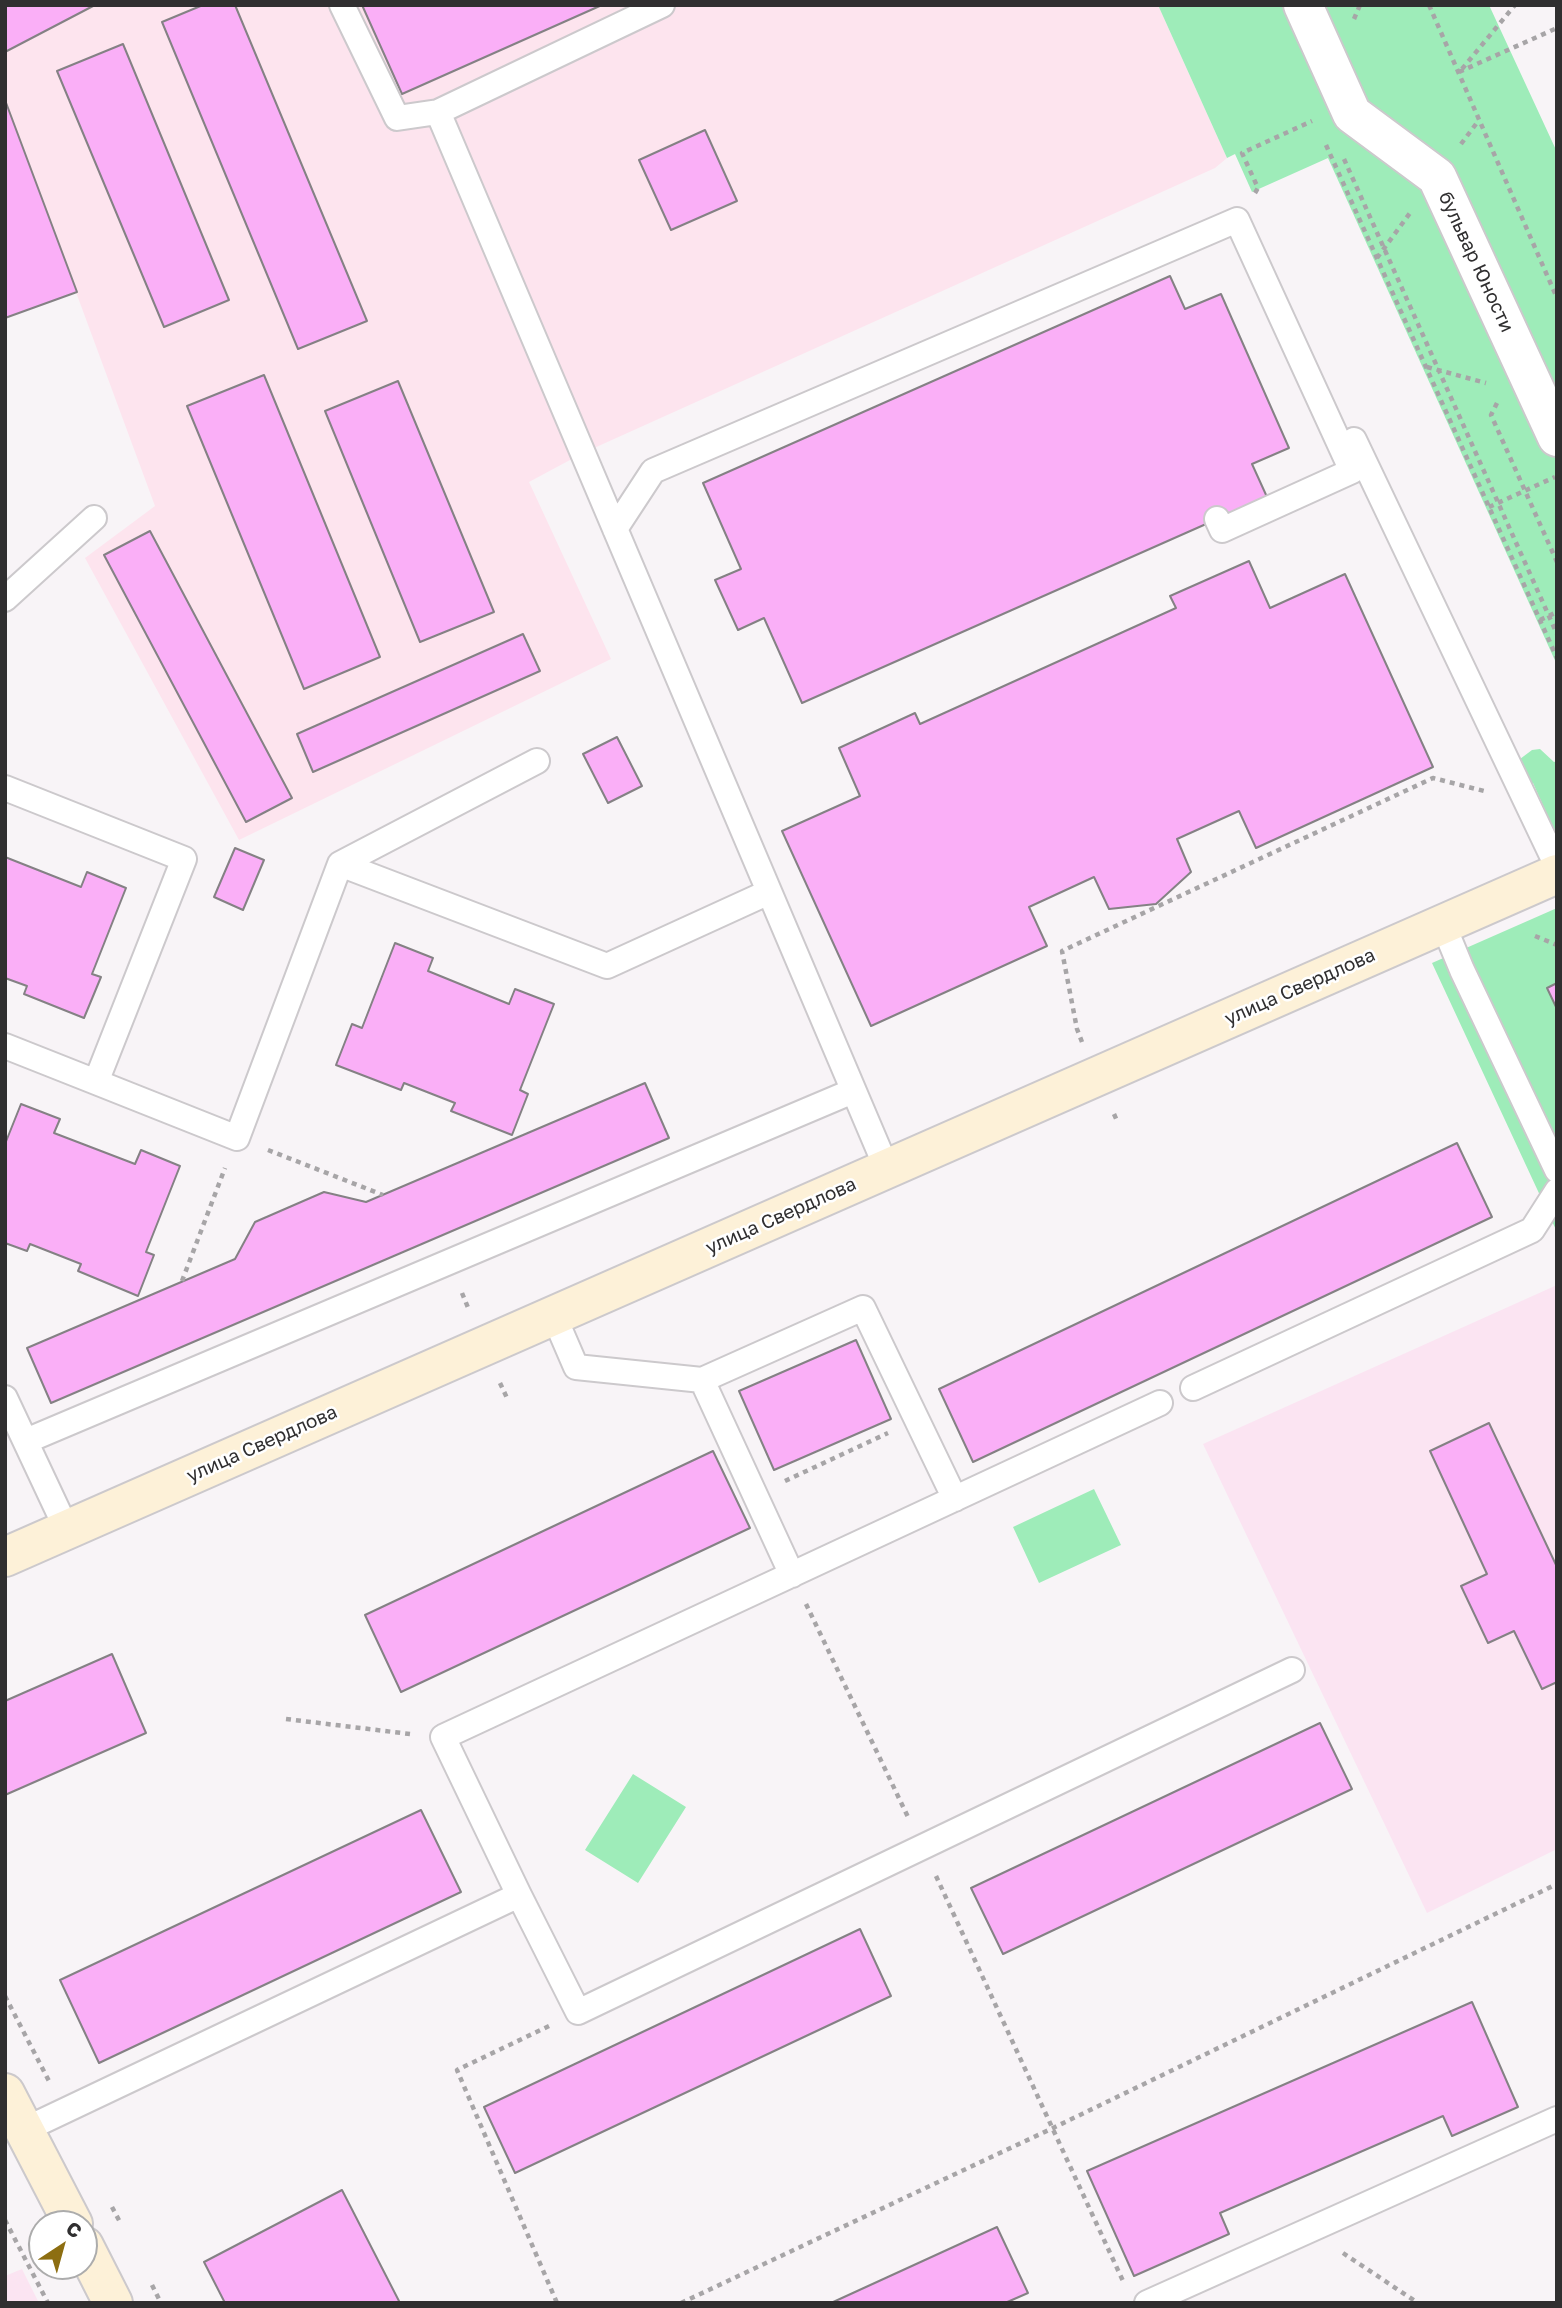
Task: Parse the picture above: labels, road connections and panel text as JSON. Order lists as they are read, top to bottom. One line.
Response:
{"streets":{"street":["бульвар Юности","улица Свердлова"]},"north":"top right"}
